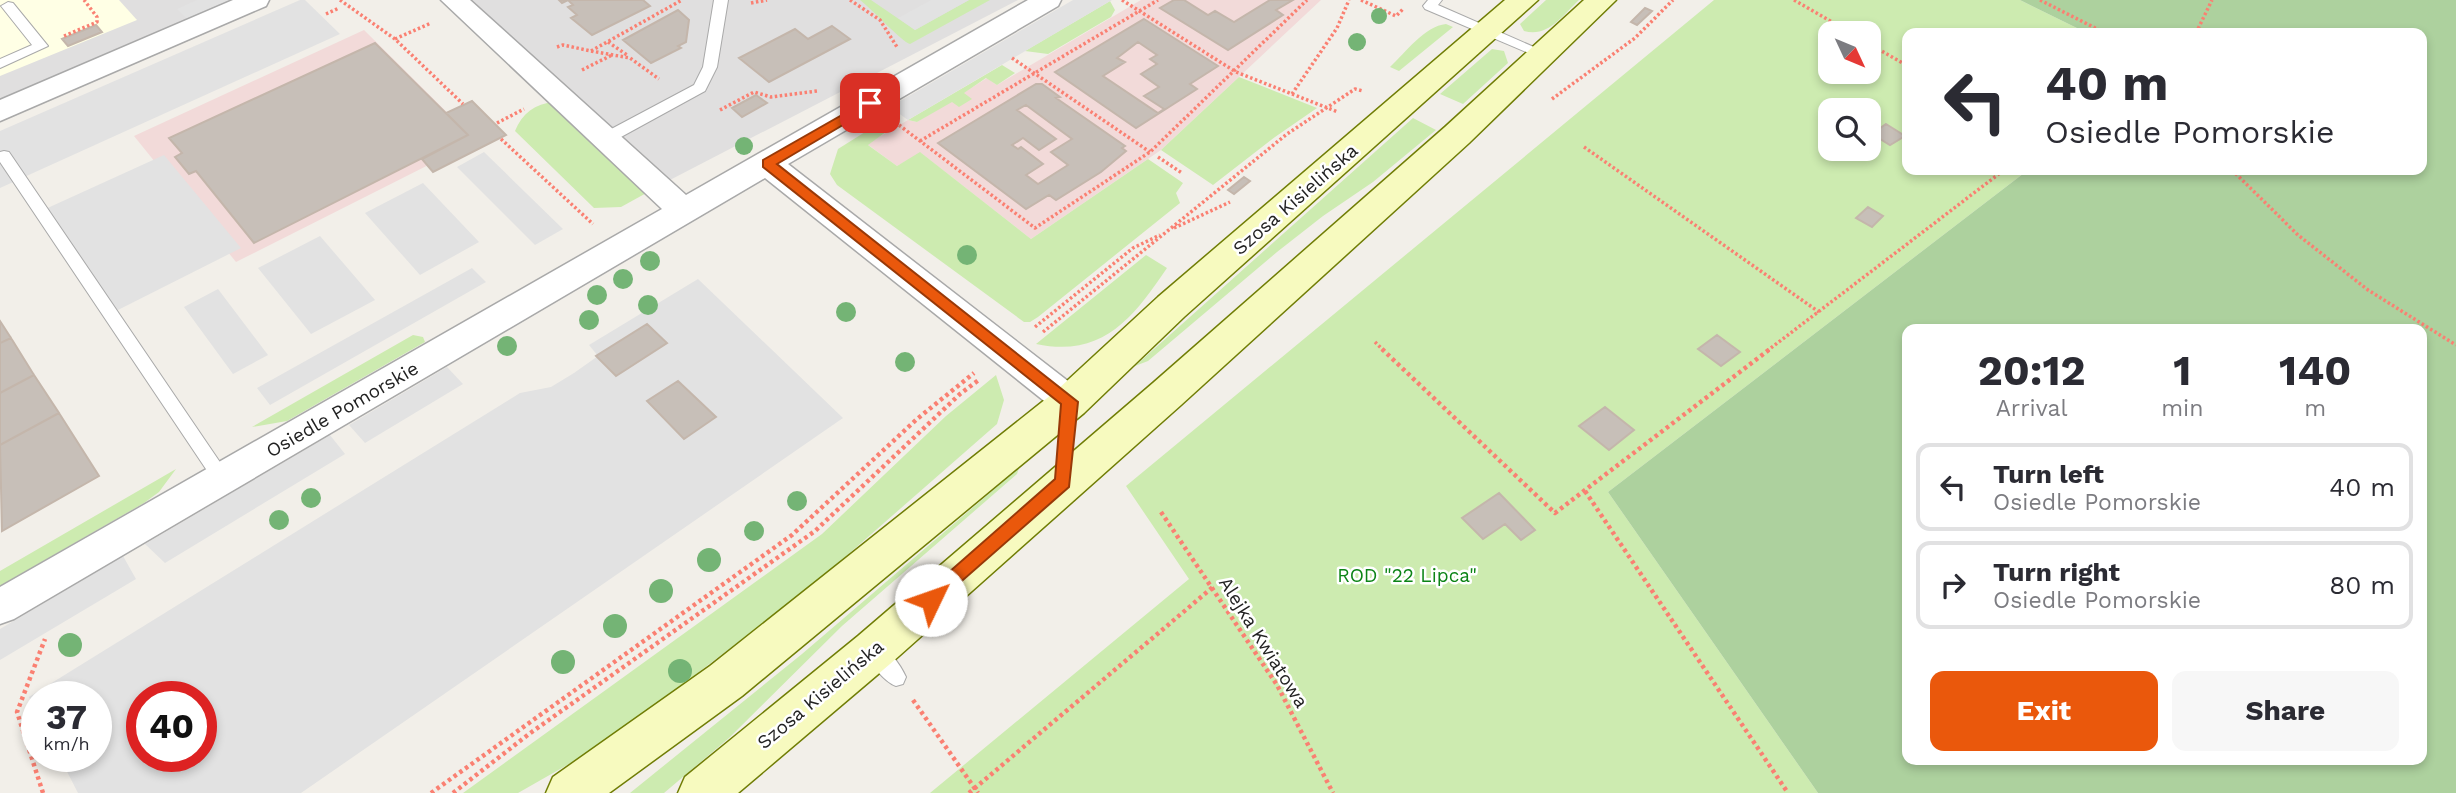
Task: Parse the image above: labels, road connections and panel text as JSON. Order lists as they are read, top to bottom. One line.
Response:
{"streets":{"street":["Szosa Kisielińska","Osiedle Pomorskie"],"path":["Alejka Kwiatowa"]},"parks":["ROD \"22 Lipca\""],"north":"bottom right","page":{"turn":["40 m","Osiedle Pomorskie"],"eta":["20:12","Arrival","1","min","140","m"],"list":[{"name":"Turn left","note":"Osiedle Pomorskie","value":"40 m"},{"name":"Turn right","note":"Osiedle Pomorskie","value":"80 m"}],"buttons":["Exit","Share"],"speed":"37 km/h","limit":"40"}}
